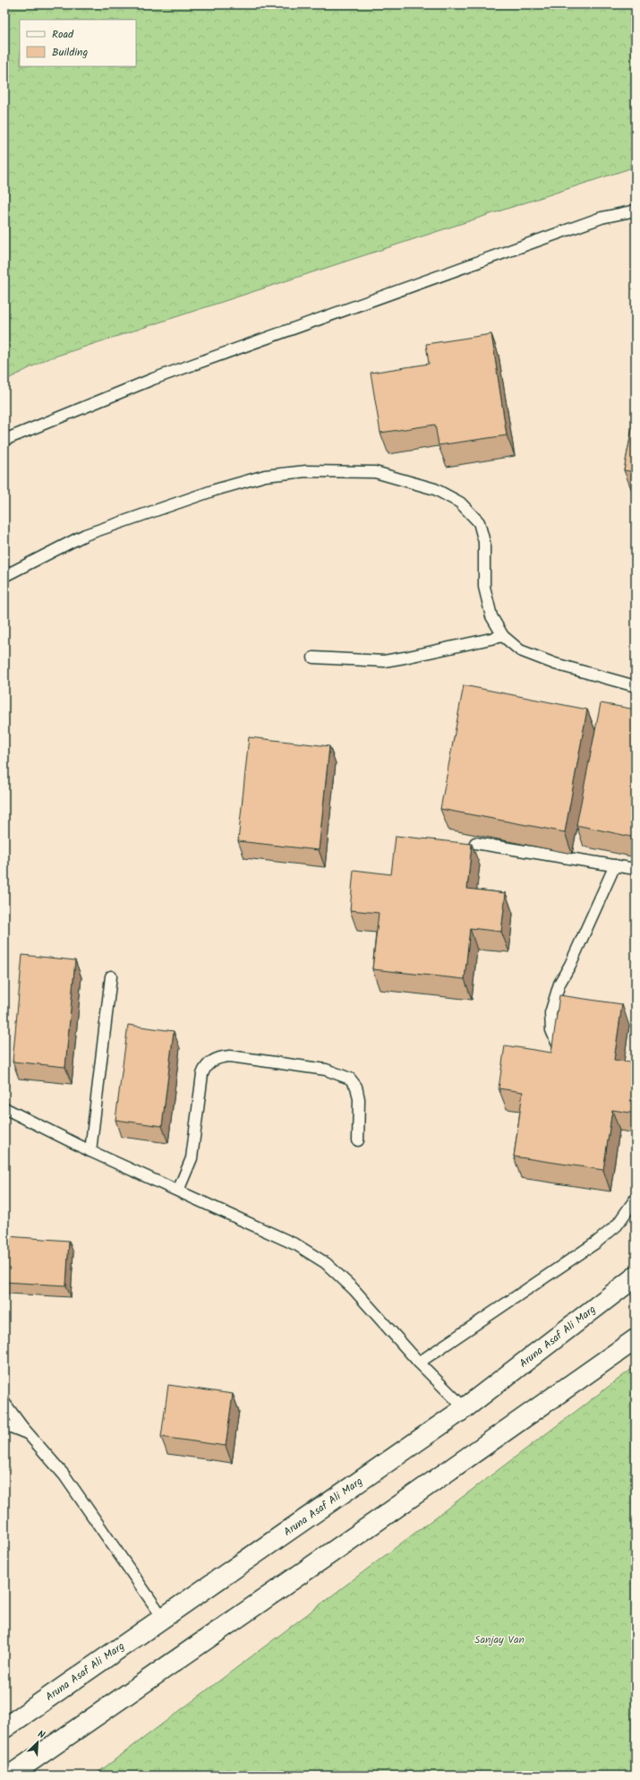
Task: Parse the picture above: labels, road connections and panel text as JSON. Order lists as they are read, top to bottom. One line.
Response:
{"streets":{"main road":["Aruna Asaf Ali Marg"]},"parks":["Sanjay Van"],"legend":["Road","Building"],"north":"top right"}
